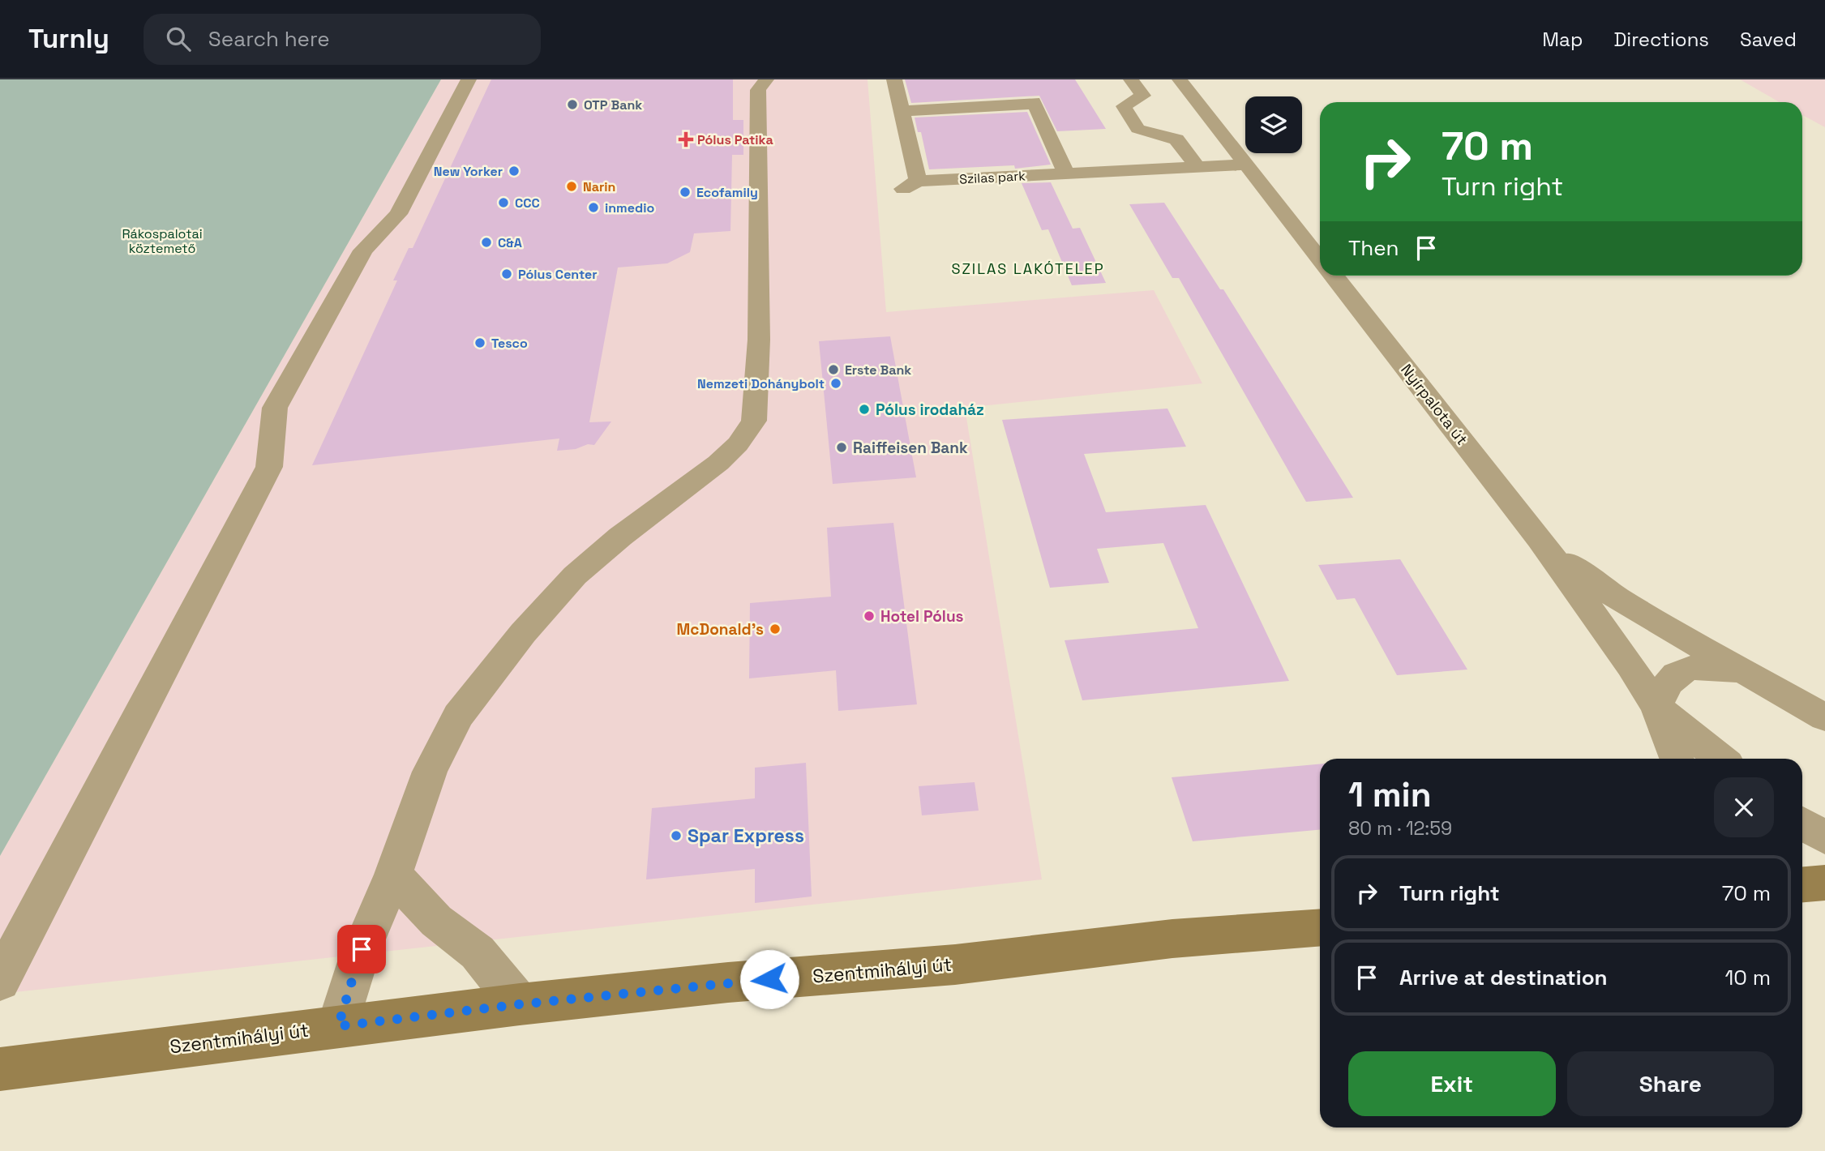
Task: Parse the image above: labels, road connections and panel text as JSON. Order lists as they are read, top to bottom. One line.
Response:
{"streets":{"main road":["Szentmihályi út"],"street":["Szilas park","Nyírpalota út"]},"districts":["SZILAS LAKÓTELEP"],"parks":["Rákospalotai köztemető"],"places":{"other":["OTP Bank","New Yorker","Narin","Ecofamily","CCC","inmedio","C&A","Pólus Center","Tesco","Erste Bank","Nemzeti Dohánybolt","Pólus irodaház","Raiffeisen Bank","Hotel Pólus","McDonald's","Spar Express"],"health":["Pólus Patika"]},"page":{"header":"Turnly","search":"Search here","nav":["Map","Directions","Saved"],"turn":["70 m","Turn right"],"then":"Then","heading":["1 min","80 m · 12:59"],"list":[{"name":"Turn right","value":"70 m"},{"name":"Arrive at destination","value":"10 m"}],"buttons":["Exit","Share"]}}
